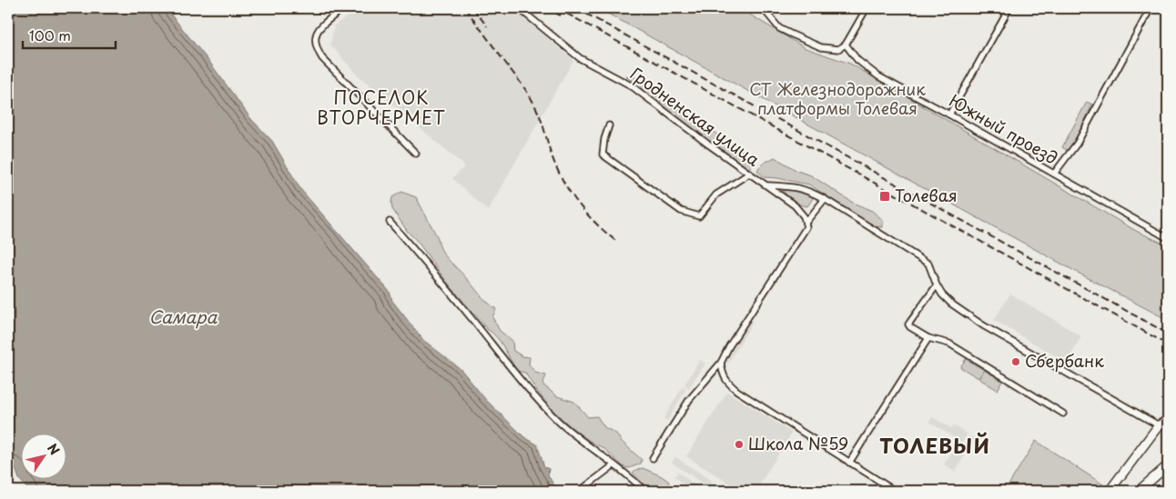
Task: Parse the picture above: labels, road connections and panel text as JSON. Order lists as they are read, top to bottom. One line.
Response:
{"streets":{"street":["Гродненская улица","Южный проезд"]},"districts":["ПОСЕЛОК ВТОРЧЕРМЕТ","ТОЛЕВЫЙ"],"water":["Самара"],"parks":["СТ Железнодорожник платформы Толевая"],"places":{"transit":["Толевая"],"other":["Сбербанк","Школа №59"]},"scale_bar":"100 m","north":"top right"}
